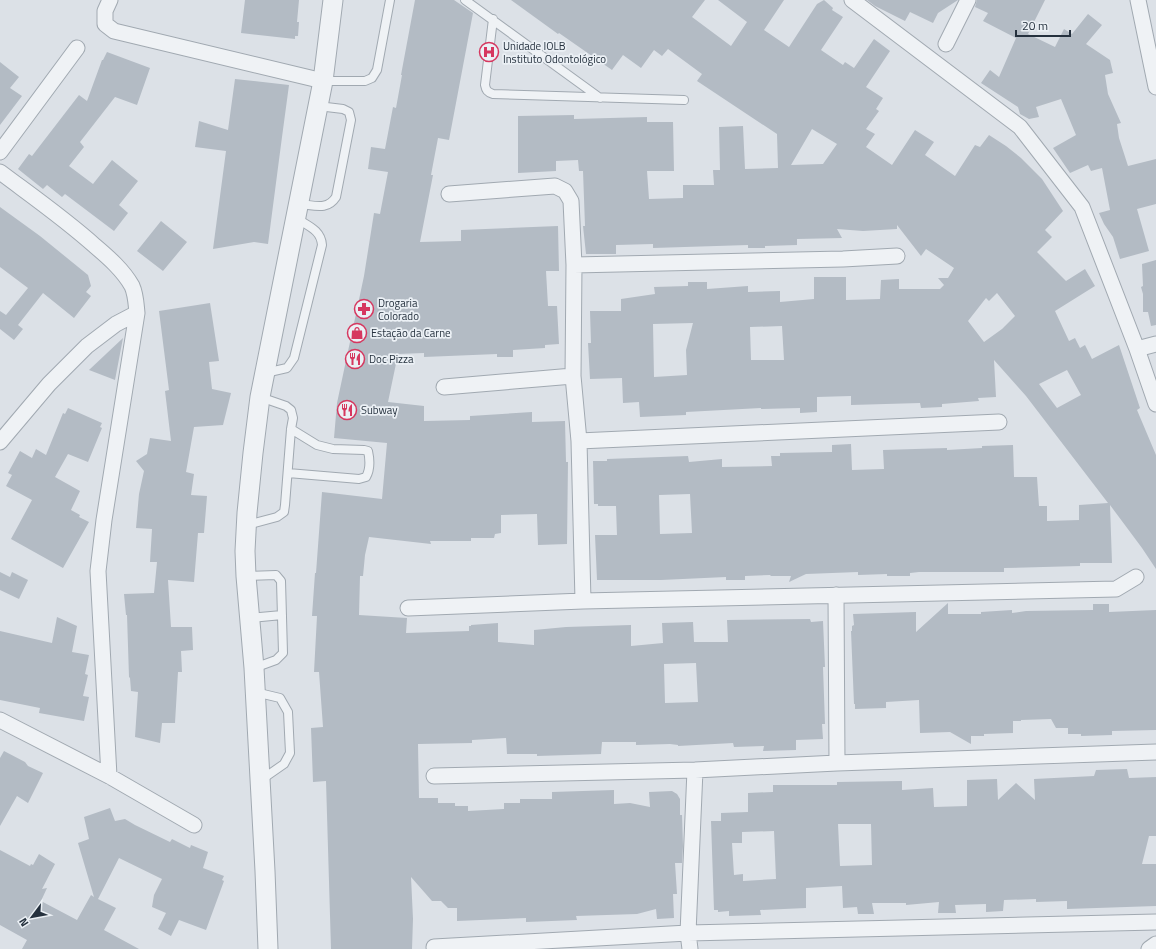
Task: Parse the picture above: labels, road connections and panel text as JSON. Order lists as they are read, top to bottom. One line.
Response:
{"places":{"hospital":["Unidade IOLB Instituto Odontológico"],"pharmacy":["Drogaria Colorado"],"shop":["Estação da Carne"],"restaurant":["Doc Pizza","Subway"]},"scale_bar":"20 m","north":"bottom left"}
